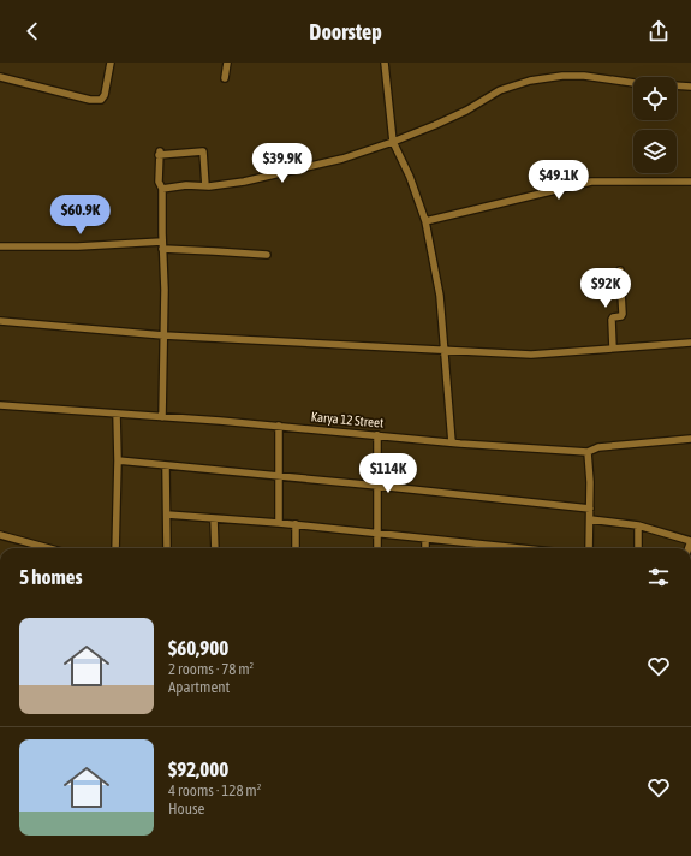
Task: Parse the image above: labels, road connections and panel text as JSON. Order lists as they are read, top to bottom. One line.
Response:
{"streets":{"street":["Karya 12 Street"]},"page":{"header":"Doorstep","price":["$39.9K","$49.1K","$60.9K","$92K","$114K"],"heading":"5 homes","list":[{"name":"$60,900","note":"2 rooms · 78 m² · Apartment"},{"name":"$92,000","note":"4 rooms · 128 m² · House"}]}}
